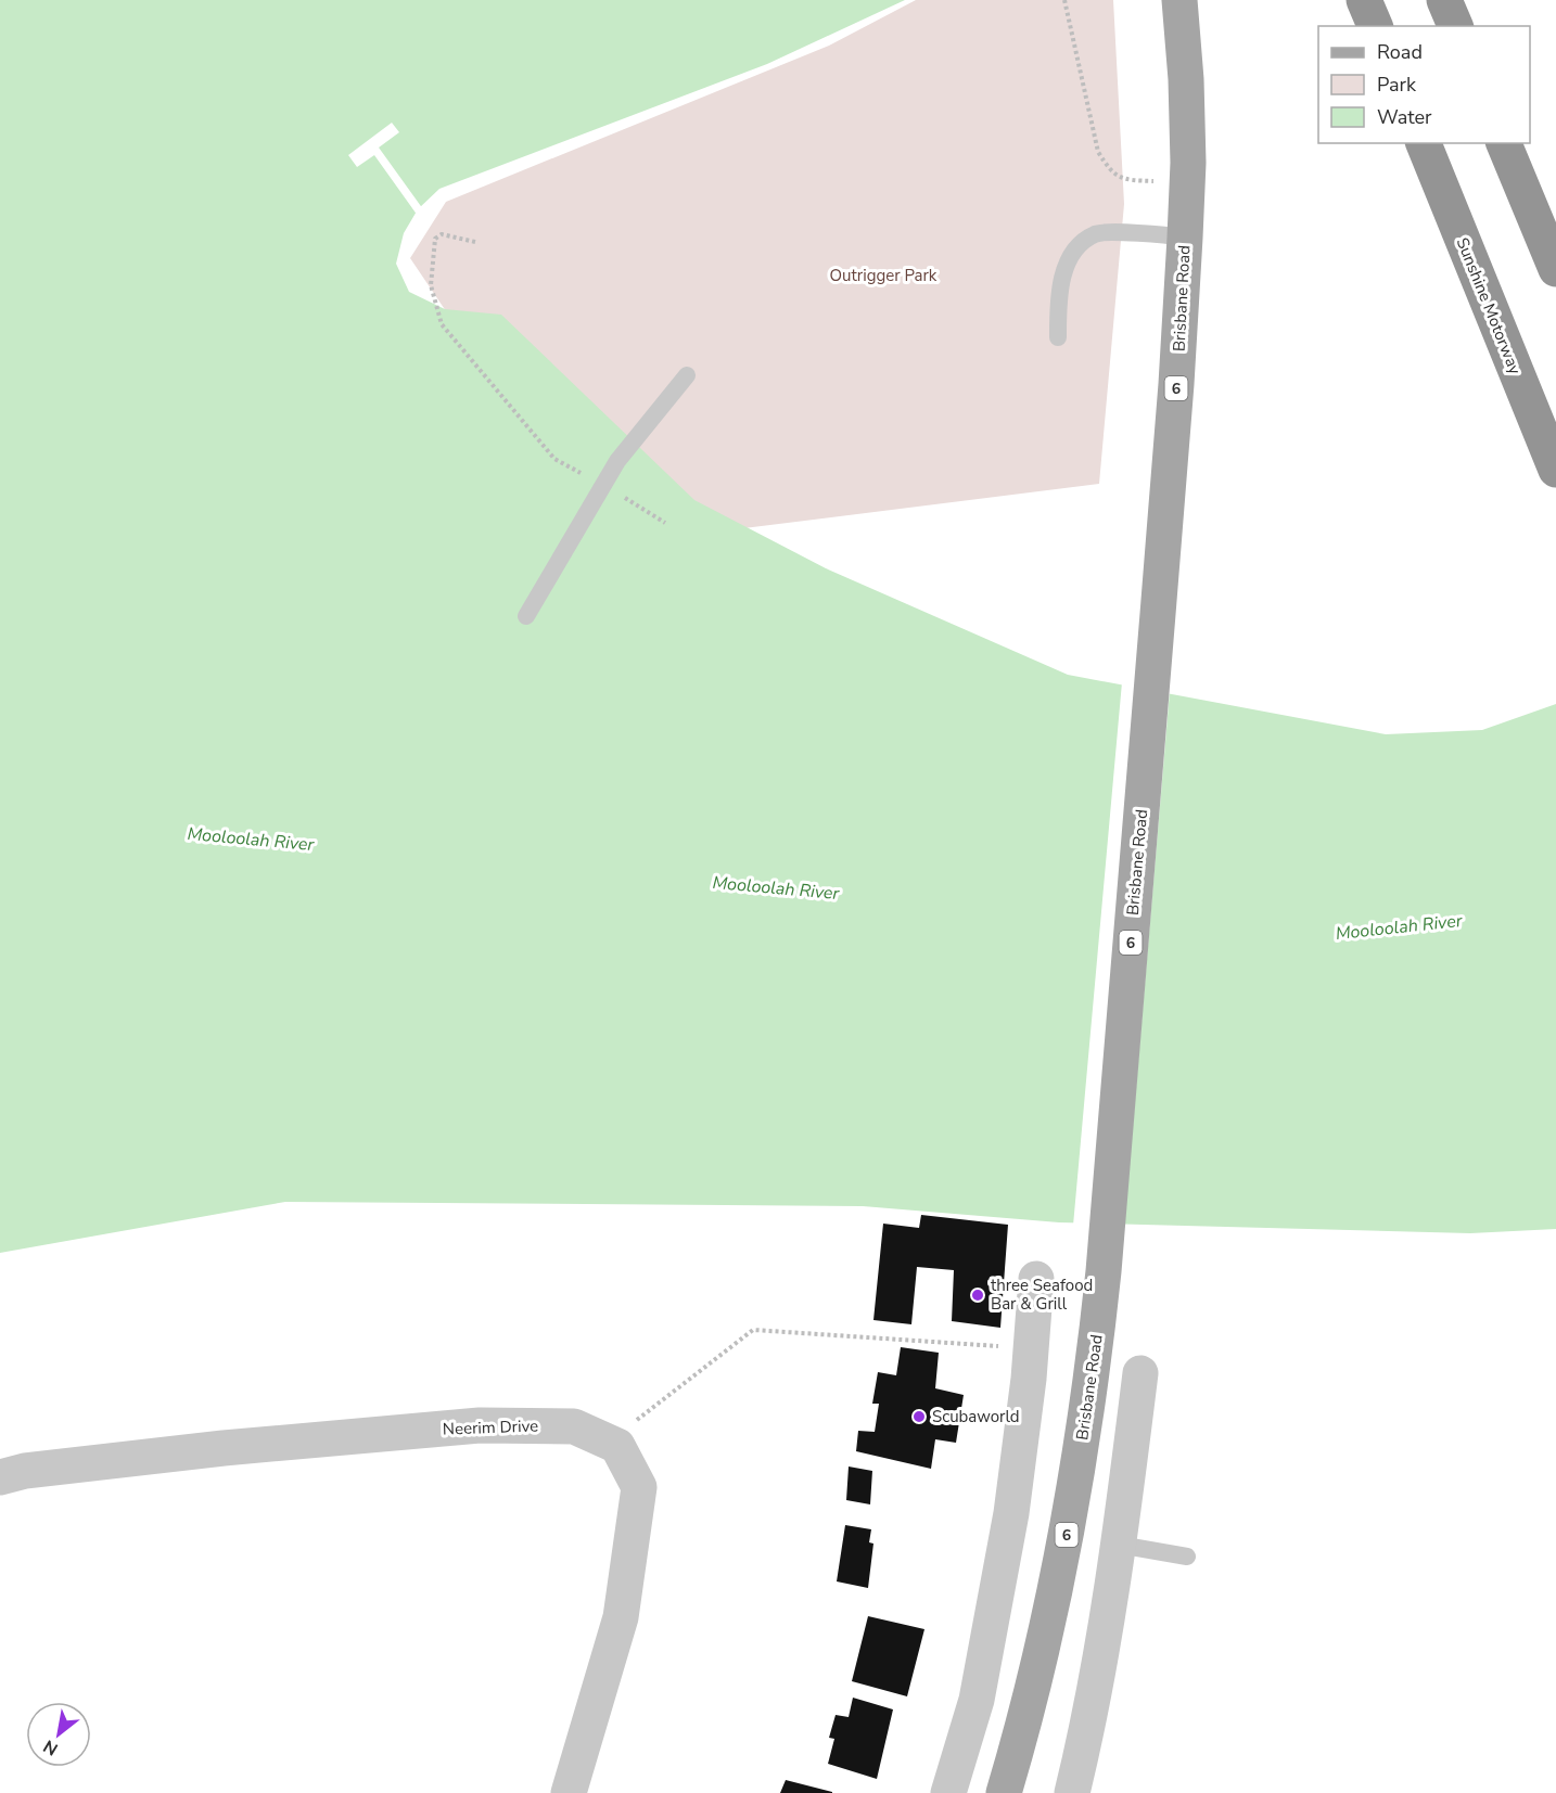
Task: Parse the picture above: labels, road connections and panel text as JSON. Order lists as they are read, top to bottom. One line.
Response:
{"streets":{"highway":["Sunshine Motorway"],"main road":["Brisbane Road","6"],"street":["Neerim Drive"]},"water":["Mooloolah River"],"parks":["Outrigger Park"],"places":["three Seafood Bar & Grill","Scubaworld"],"legend":["Road","Park","Water"],"north":"bottom left"}
